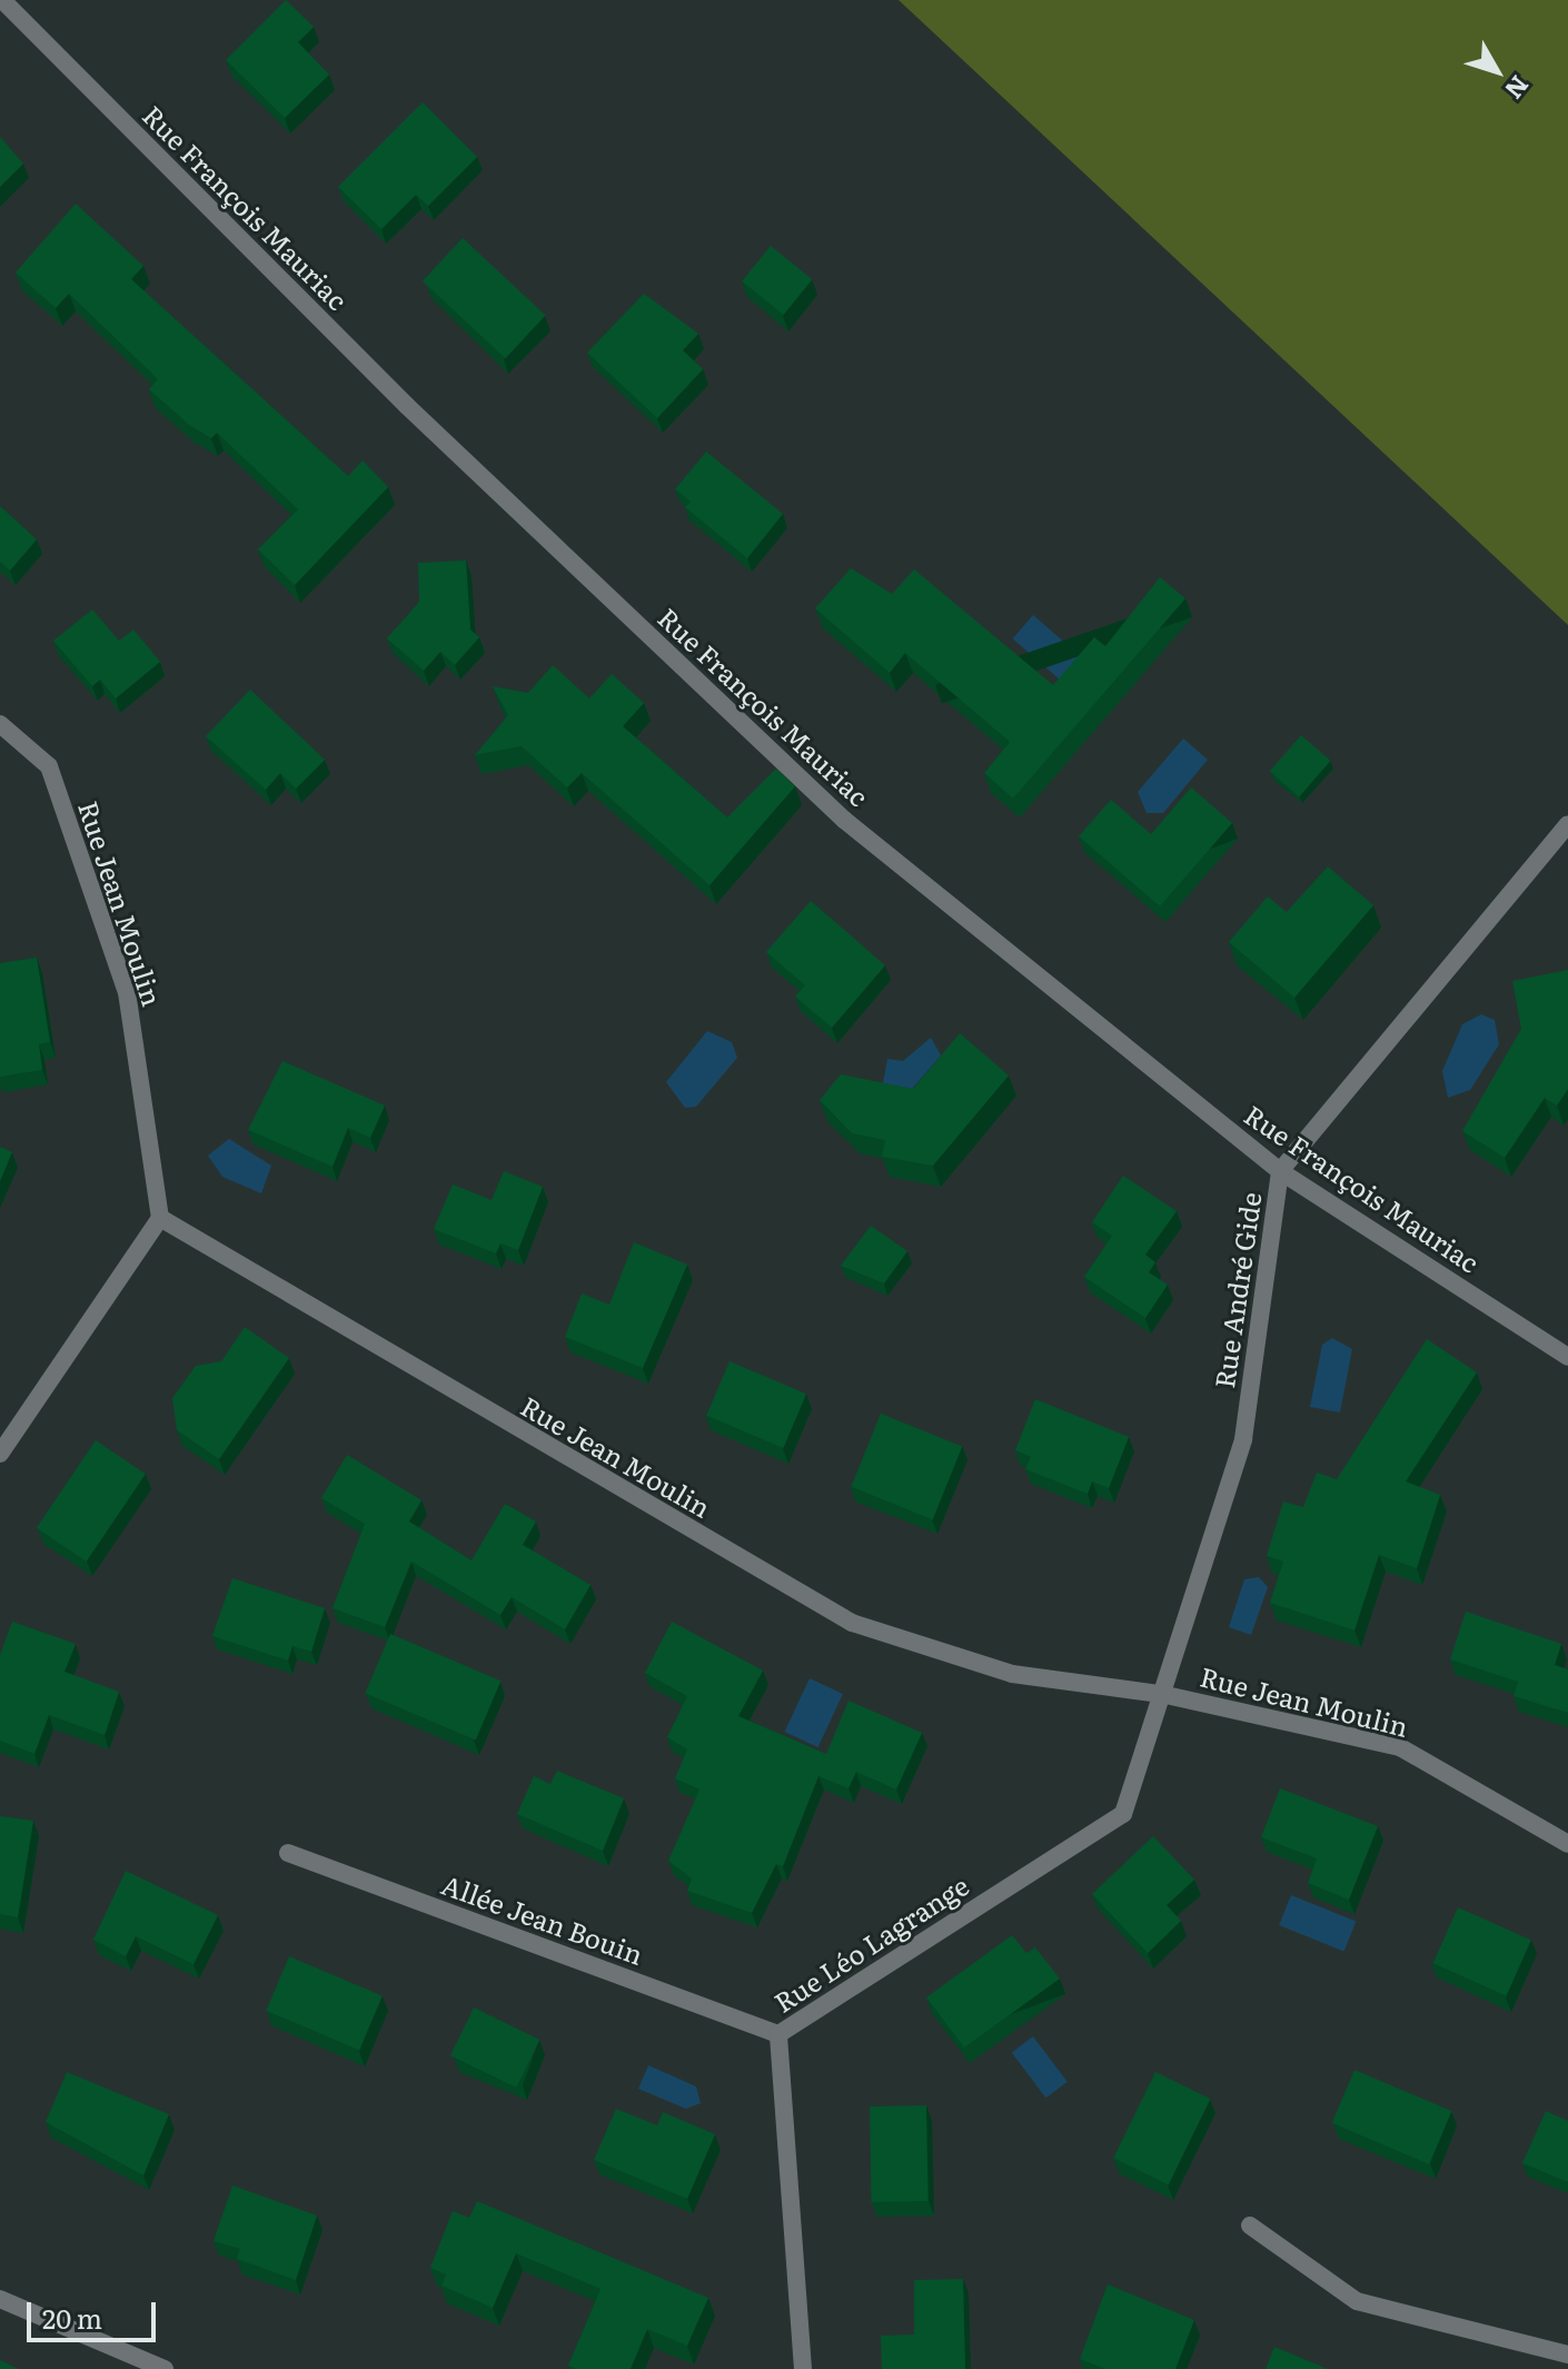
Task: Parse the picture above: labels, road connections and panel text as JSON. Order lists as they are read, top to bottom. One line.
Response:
{"streets":{"street":["Rue François Mauriac","Rue Jean Moulin","Rue André Gide","Allée Jean Bouin","Rue Léo Lagrange"]},"crossings":[["Rue François Mauriac","Rue André Gide"],["Rue Jean Moulin","Rue André Gide"],["Rue Jean Moulin","Rue Léo Lagrange"],["Rue André Gide","Rue Léo Lagrange"],["Allée Jean Bouin","Rue Léo Lagrange"]],"scale_bar":"20 m","north":"bottom right"}
